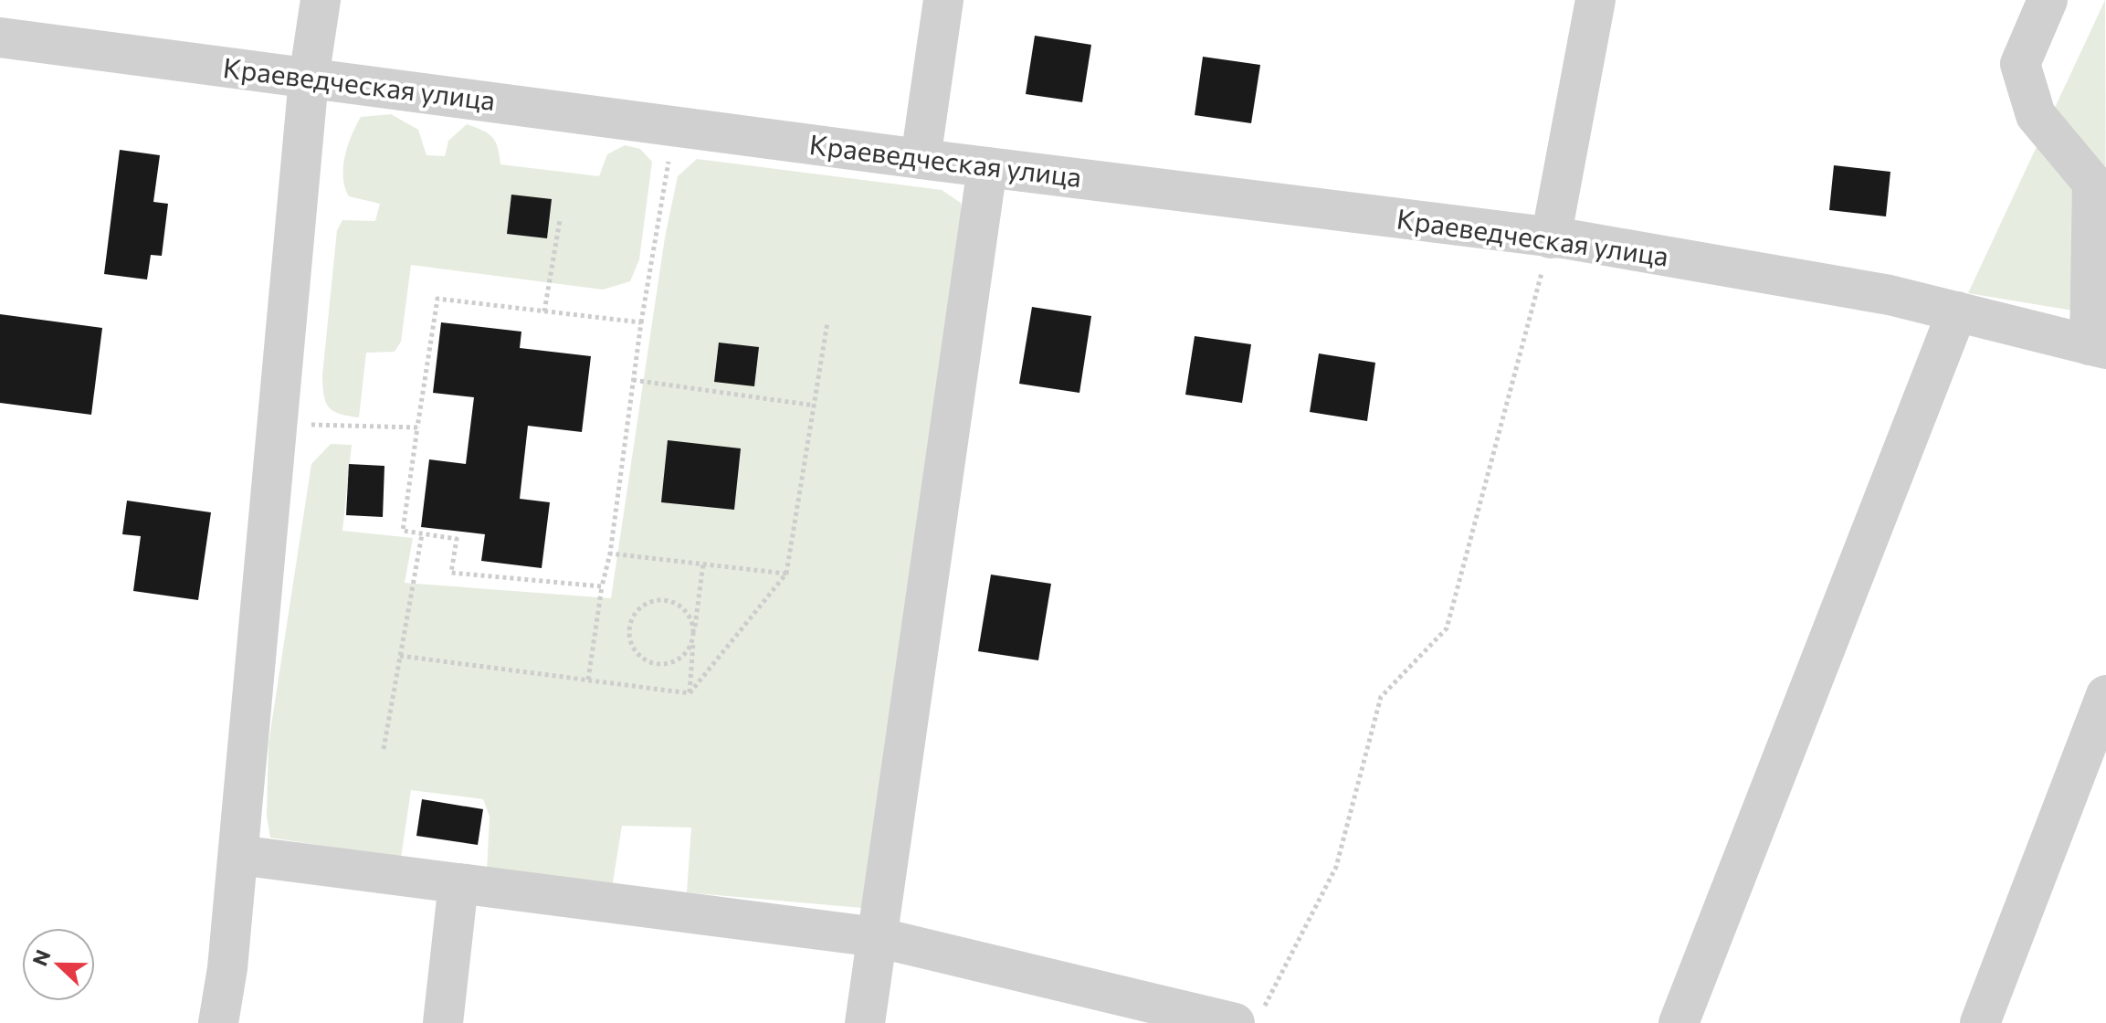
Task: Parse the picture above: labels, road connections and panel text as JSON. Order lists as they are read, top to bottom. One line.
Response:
{"streets":{"street":["Краеведческая улица"]},"north":"left"}
